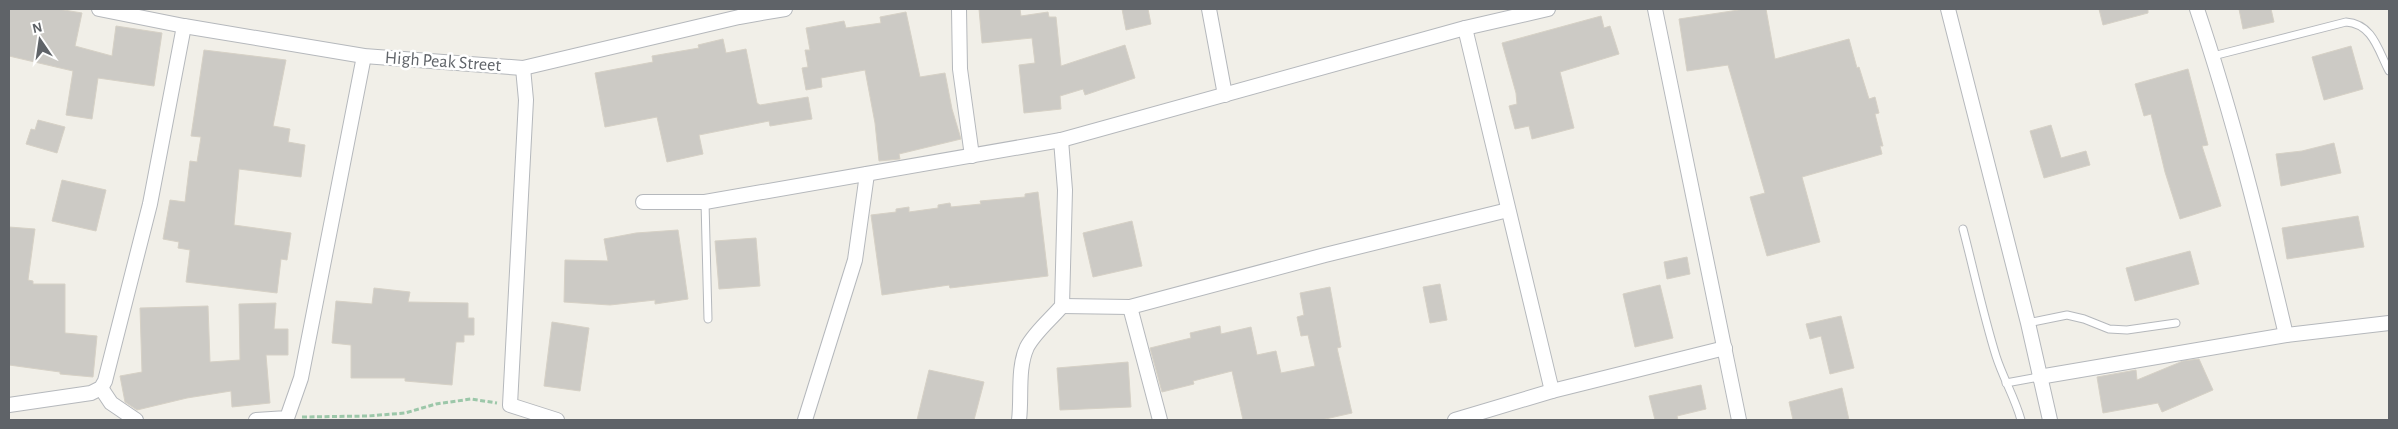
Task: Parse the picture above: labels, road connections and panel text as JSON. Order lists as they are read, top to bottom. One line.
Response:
{"streets":{"street":["High Peak Street"]},"north":"top"}
